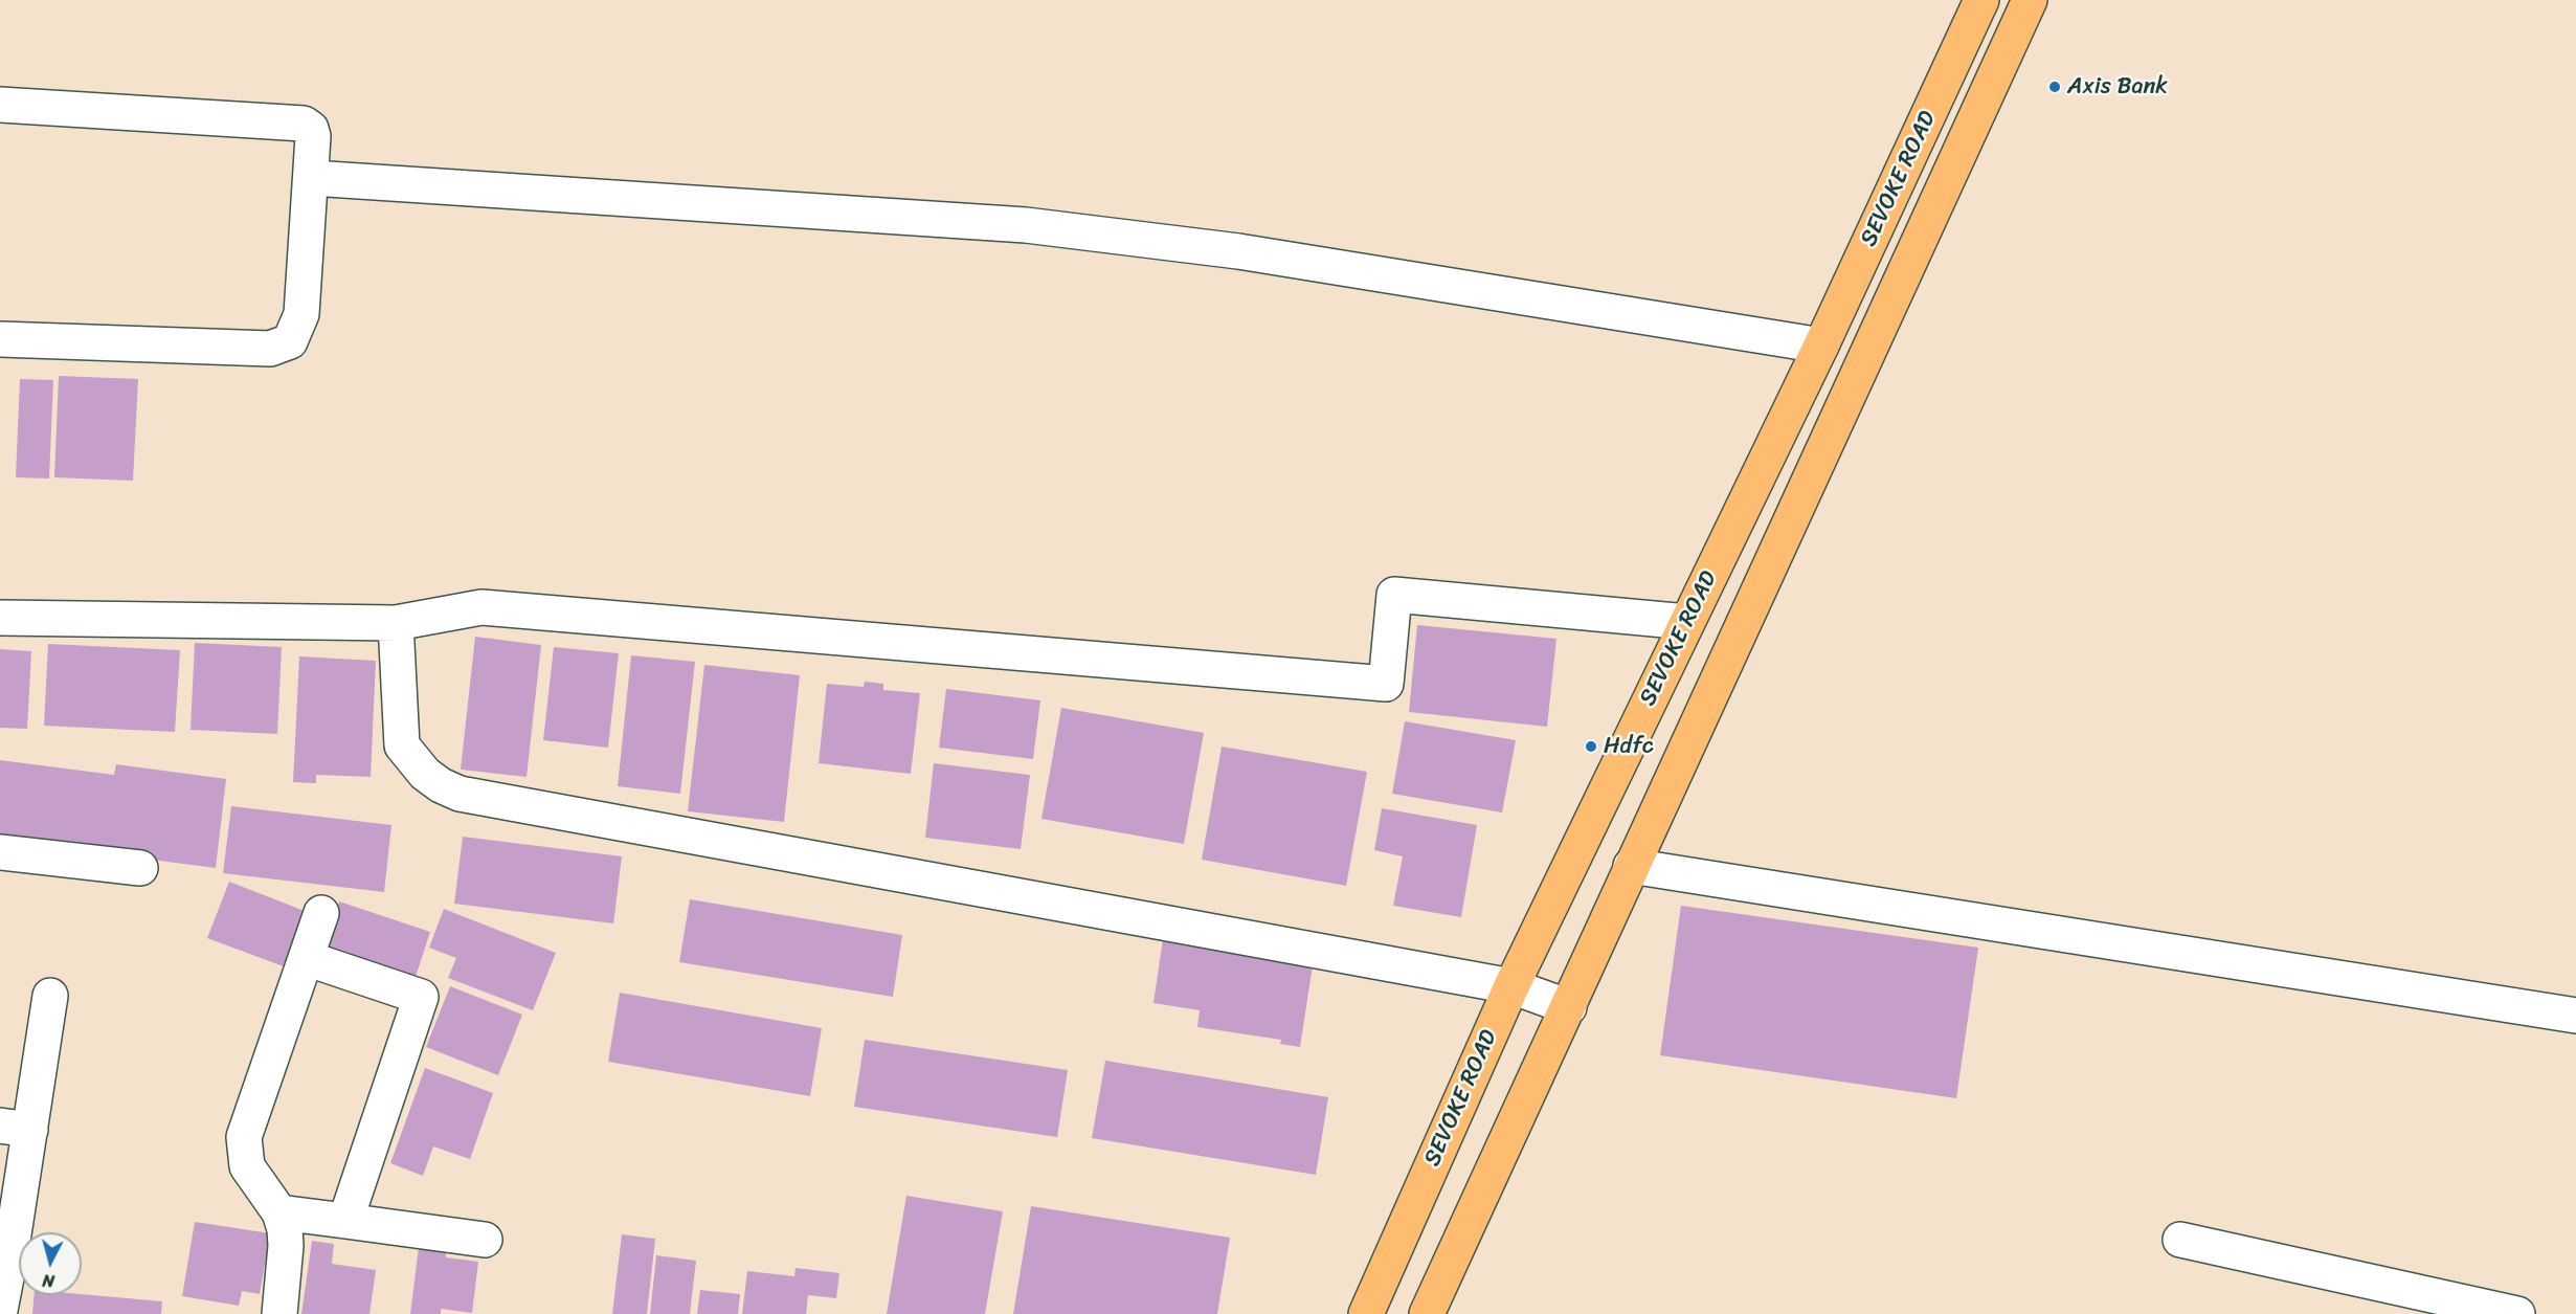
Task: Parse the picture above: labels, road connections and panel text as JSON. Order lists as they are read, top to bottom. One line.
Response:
{"streets":{"main road":["SEVOKE ROAD"]},"places":["Axis Bank","Hdfc"],"north":"bottom"}
